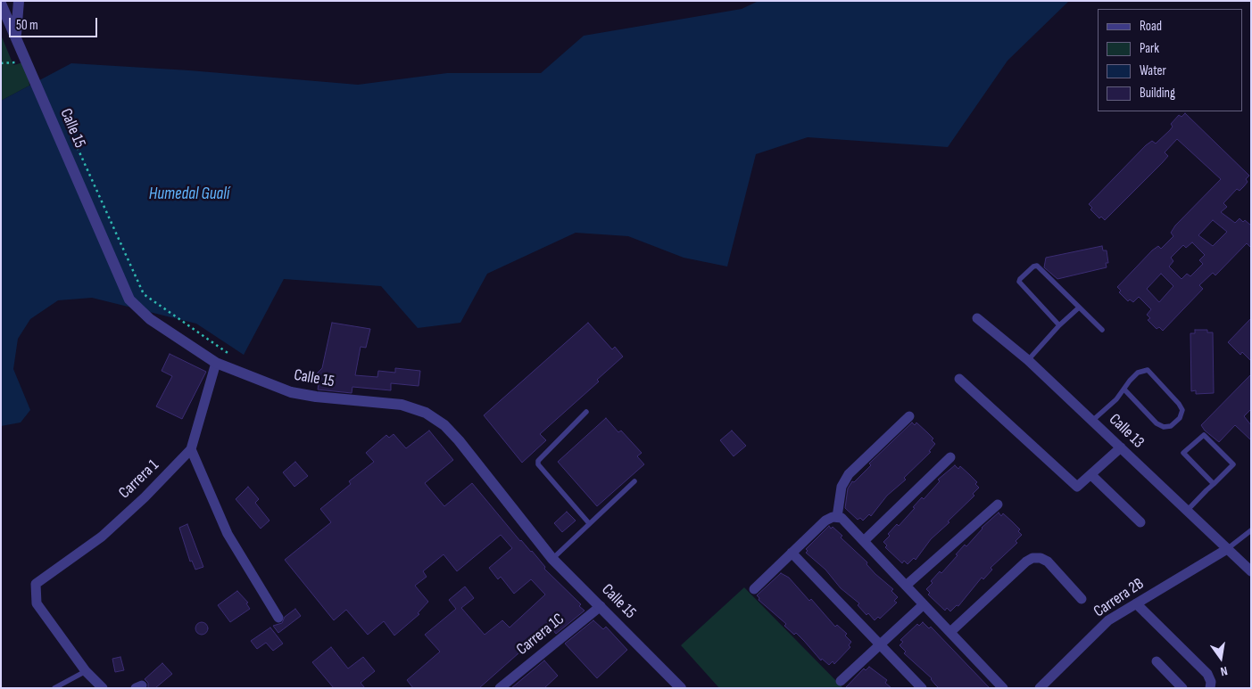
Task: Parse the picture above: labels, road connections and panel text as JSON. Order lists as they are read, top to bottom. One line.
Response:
{"streets":{"street":["Calle 15","Calle 13","Carrera 1","Carrera 2B","Carrera 1C"]},"crossings":[["Calle 15","Carrera 1"],["Calle 15","Carrera 1C"],["Calle 13","Carrera 2B"]],"water":["Humedal Gualí"],"legend":["Road","Park","Water","Building"],"scale_bar":"50 m","north":"bottom"}
